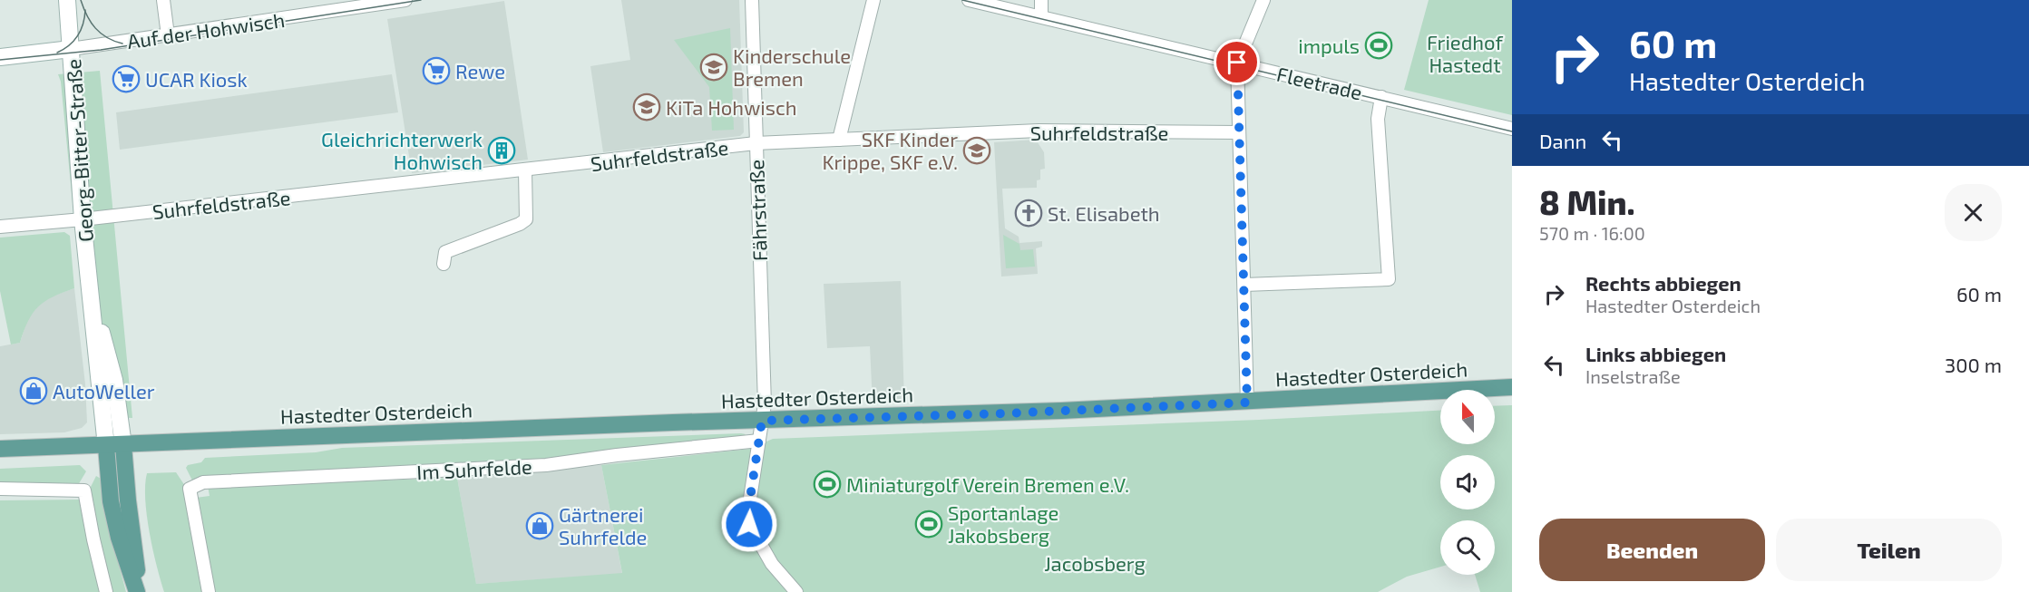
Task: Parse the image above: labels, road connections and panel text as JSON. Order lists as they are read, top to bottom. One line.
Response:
{"streets":{"main road":["Georg-Bitter-Straße","Hastedter Osterdeich"],"street":["Auf der Hohwisch","Fleetrade","Suhrfeldstraße","Fährstraße","Im Suhrfelde"]},"crossings":[["Auf der Hohwisch","Georg-Bitter-Straße"],["Suhrfeldstraße","Georg-Bitter-Straße"],["Suhrfeldstraße","Fährstraße"],["Georg-Bitter-Straße","Hastedter Osterdeich"],["Fährstraße","Hastedter Osterdeich"],["Fährstraße","Im Suhrfelde"]],"parks":["Friedhof Hastedt","Jacobsberg"],"places":{"sports":["impuls","Miniaturgolf Verein Bremen e.V.","Sportanlage Jakobsberg"],"school or university":["Kinderschule Bremen","KiTa Hohwisch","SKF Kinder Krippe, SKF e.V."],"supermarket":["Rewe","UCAR Kiosk"],"building":["Gleichrichterwerk Hohwisch"],"church":["St. Elisabeth"],"shop":["AutoWeller","Gärtnerei Suhrfelde"]},"north":"top","page":{"turn":["60 m","Hastedter Osterdeich"],"then":"Dann","heading":["8 Min.","570 m · 16:00"],"list":[{"name":"Rechts abbiegen","note":"Hastedter Osterdeich","value":"60 m"},{"name":"Links abbiegen","note":"Inselstraße","value":"300 m"}],"buttons":["Beenden","Teilen"]}}
